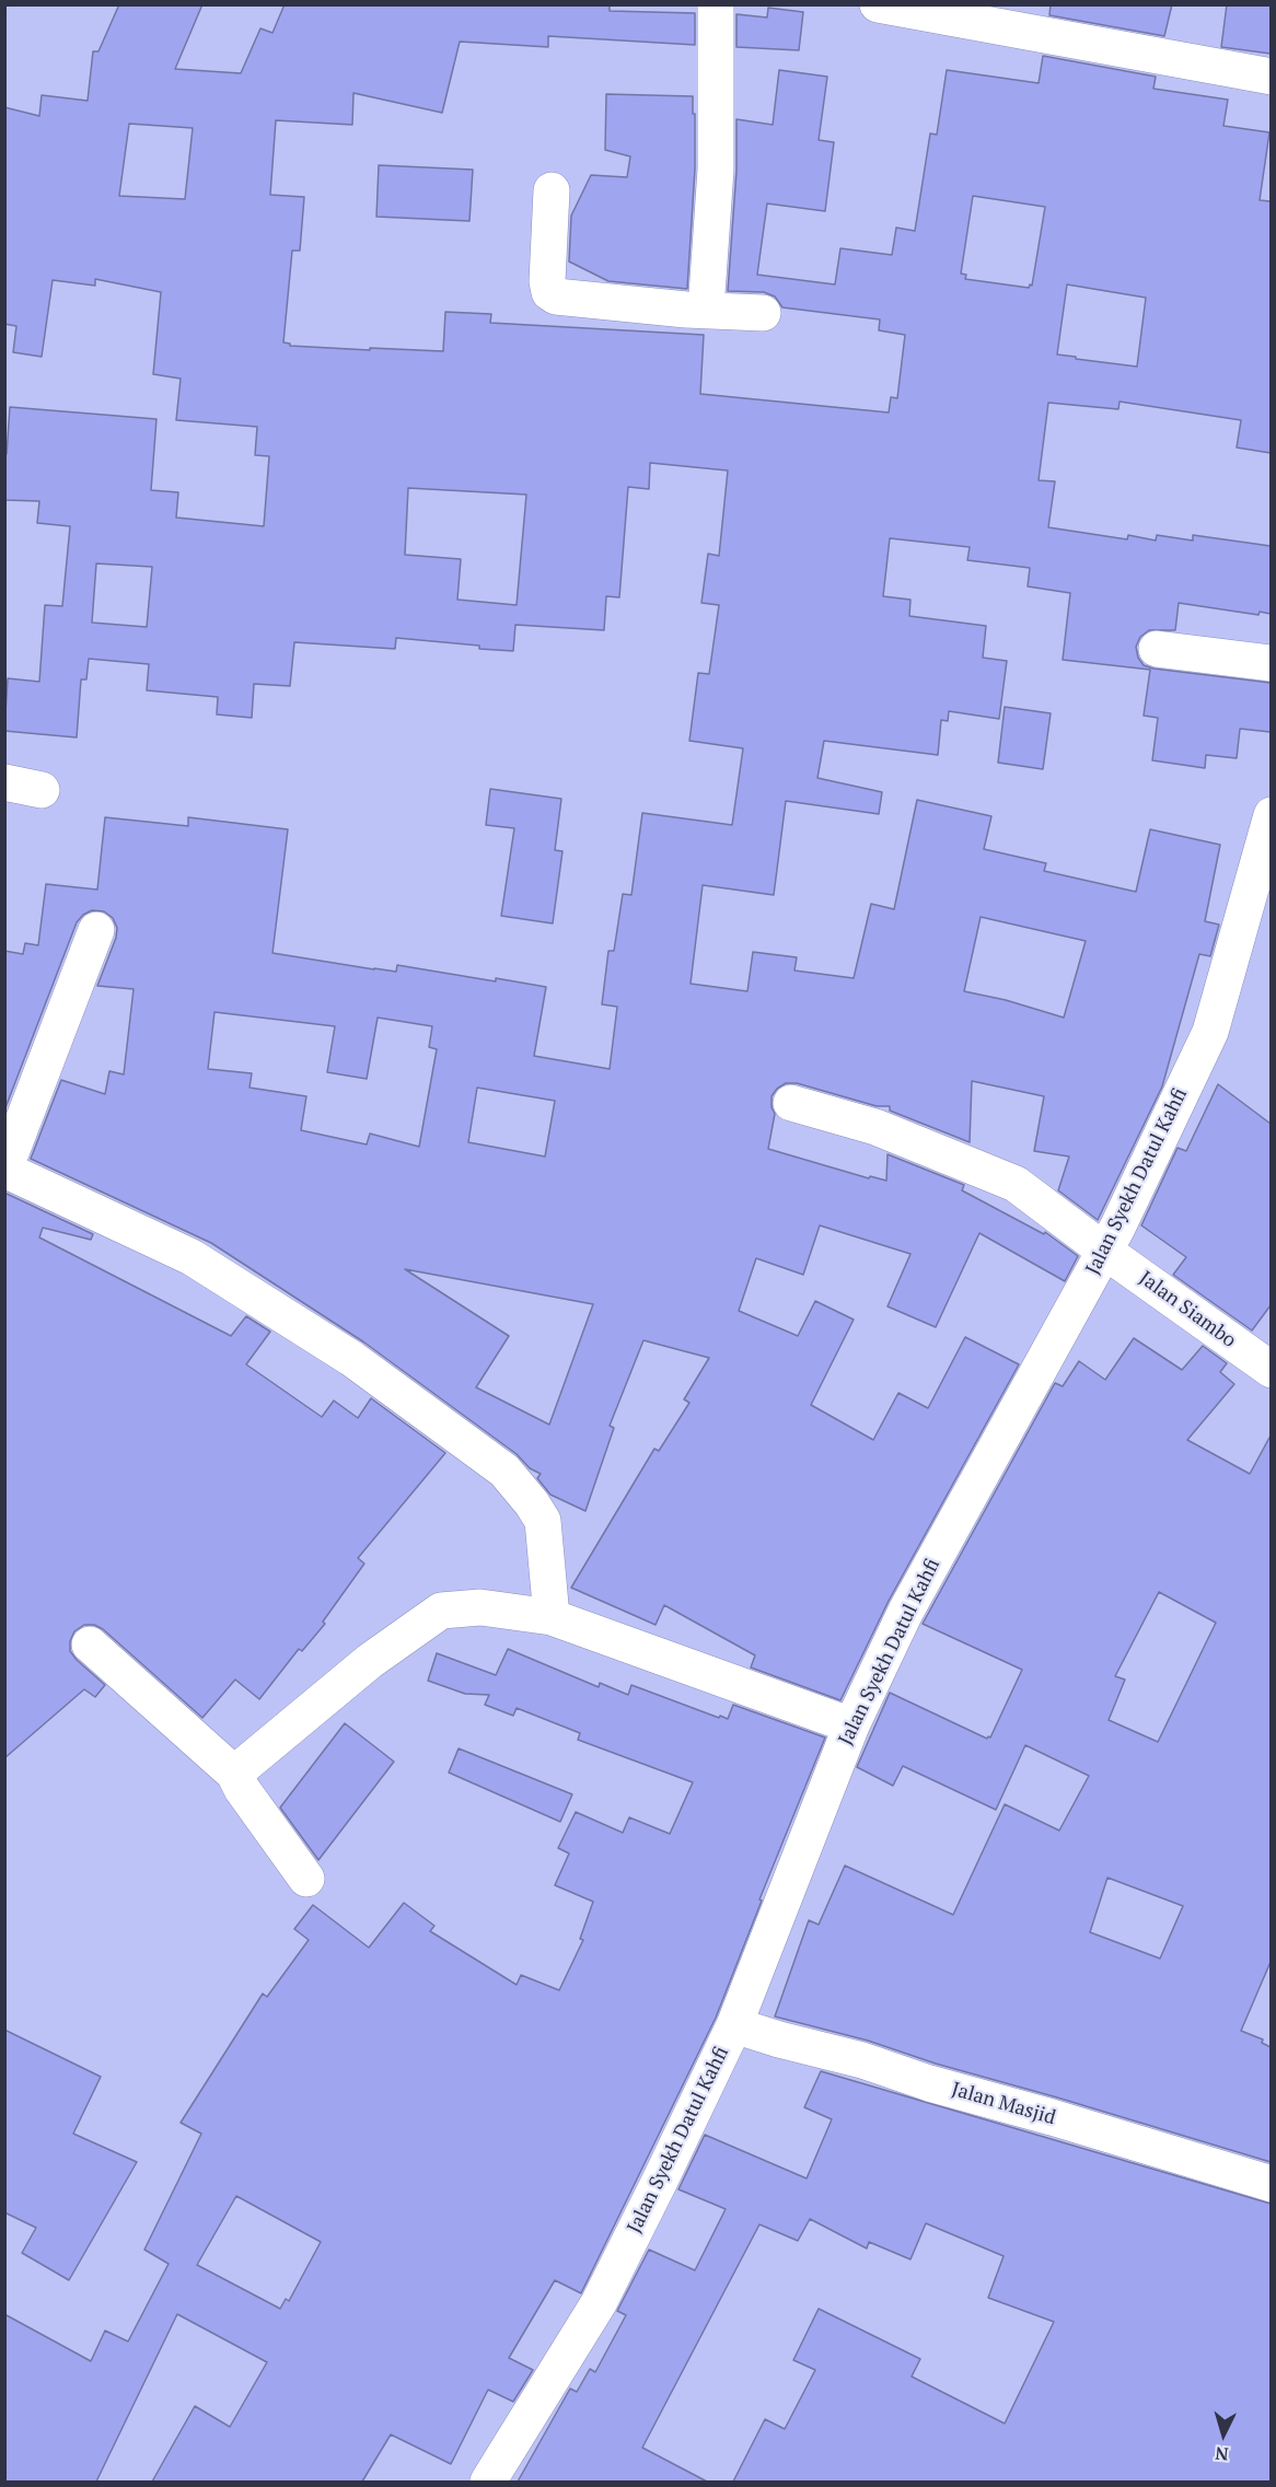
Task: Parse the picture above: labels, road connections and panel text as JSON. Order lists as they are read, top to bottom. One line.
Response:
{"streets":{"street":["Jalan Syekh Datul Kahfi","Jalan Siambo","Jalan Masjid"]},"crossings":[["Jalan Syekh Datul Kahfi","Jalan Siambo"],["Jalan Syekh Datul Kahfi","Jalan Masjid"]],"north":"bottom"}
